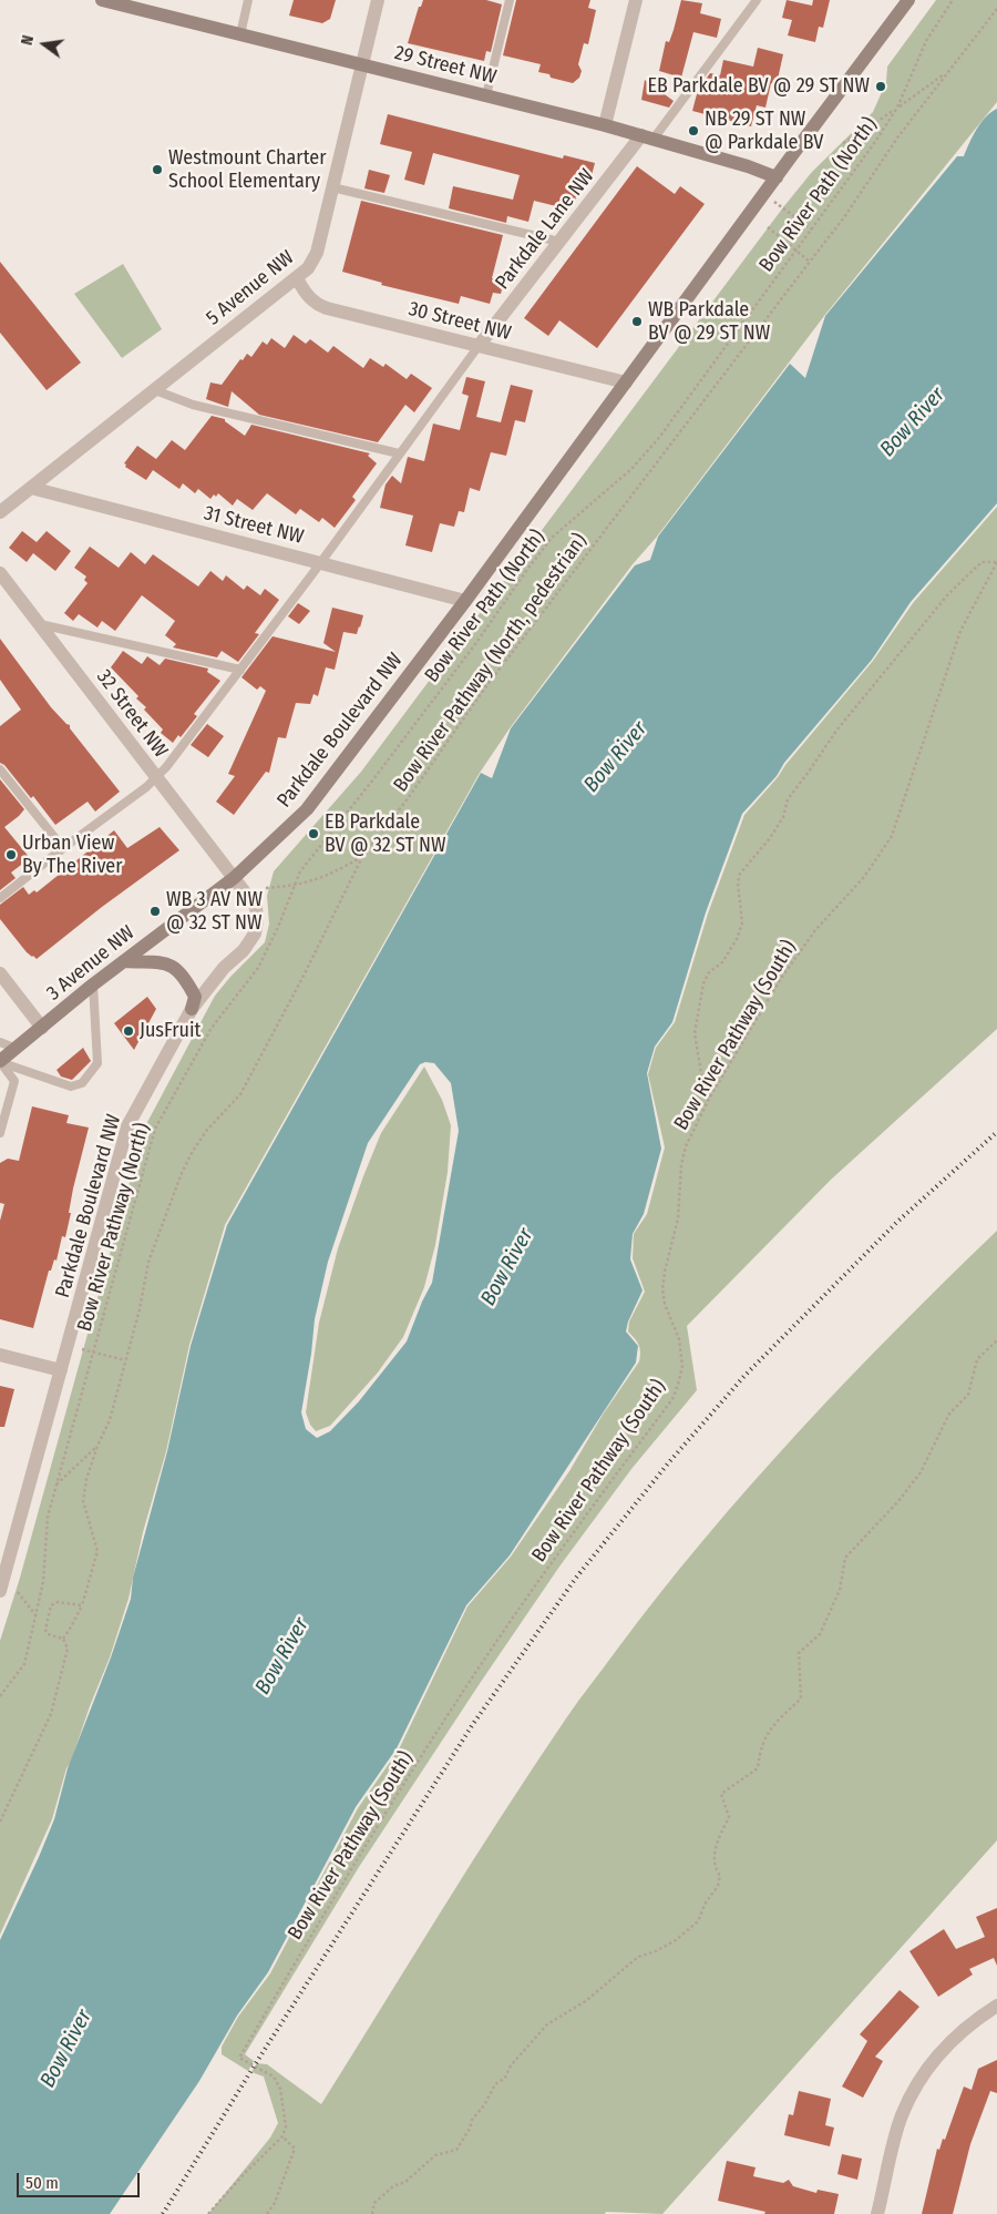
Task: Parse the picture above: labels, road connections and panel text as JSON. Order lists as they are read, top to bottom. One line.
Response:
{"streets":{"main road":["29 Street NW","Parkdale Boulevard NW","3 Avenue NW"],"street":["Parkdale Lane NW","5 Avenue NW","30 Street NW","31 Street NW","32 Street NW"],"path":["Bow River Path (North)","Bow River Pathway (North, pedestrian)","Bow River Pathway (South)","Bow River Pathway (North)"]},"crossings":[["29 Street NW","Parkdale Lane NW"],["29 Street NW","5 Avenue NW"],["29 Street NW","Parkdale Boulevard NW"],["Bow River Path (North)","Bow River Pathway (North)"],["Parkdale Lane NW","30 Street NW"],["5 Avenue NW","30 Street NW"],["5 Avenue NW","31 Street NW"],["30 Street NW","Parkdale Boulevard NW"],["31 Street NW","Parkdale Boulevard NW"],["32 Street NW","Parkdale Boulevard NW"],["32 Street NW","3 Avenue NW"],["Parkdale Boulevard NW","3 Avenue NW"]],"water":["Bow River"],"places":["EB Parkdale BV @ 29 ST NW","NB 29 ST NW @ Parkdale BV","Westmount Charter School Elementary","WB Parkdale BV @ 29 ST NW","EB Parkdale BV @ 32 ST NW","Urban View By The River","WB 3 AV NW @ 32 ST NW","JusFruit"],"scale_bar":"50 m","north":"left"}
